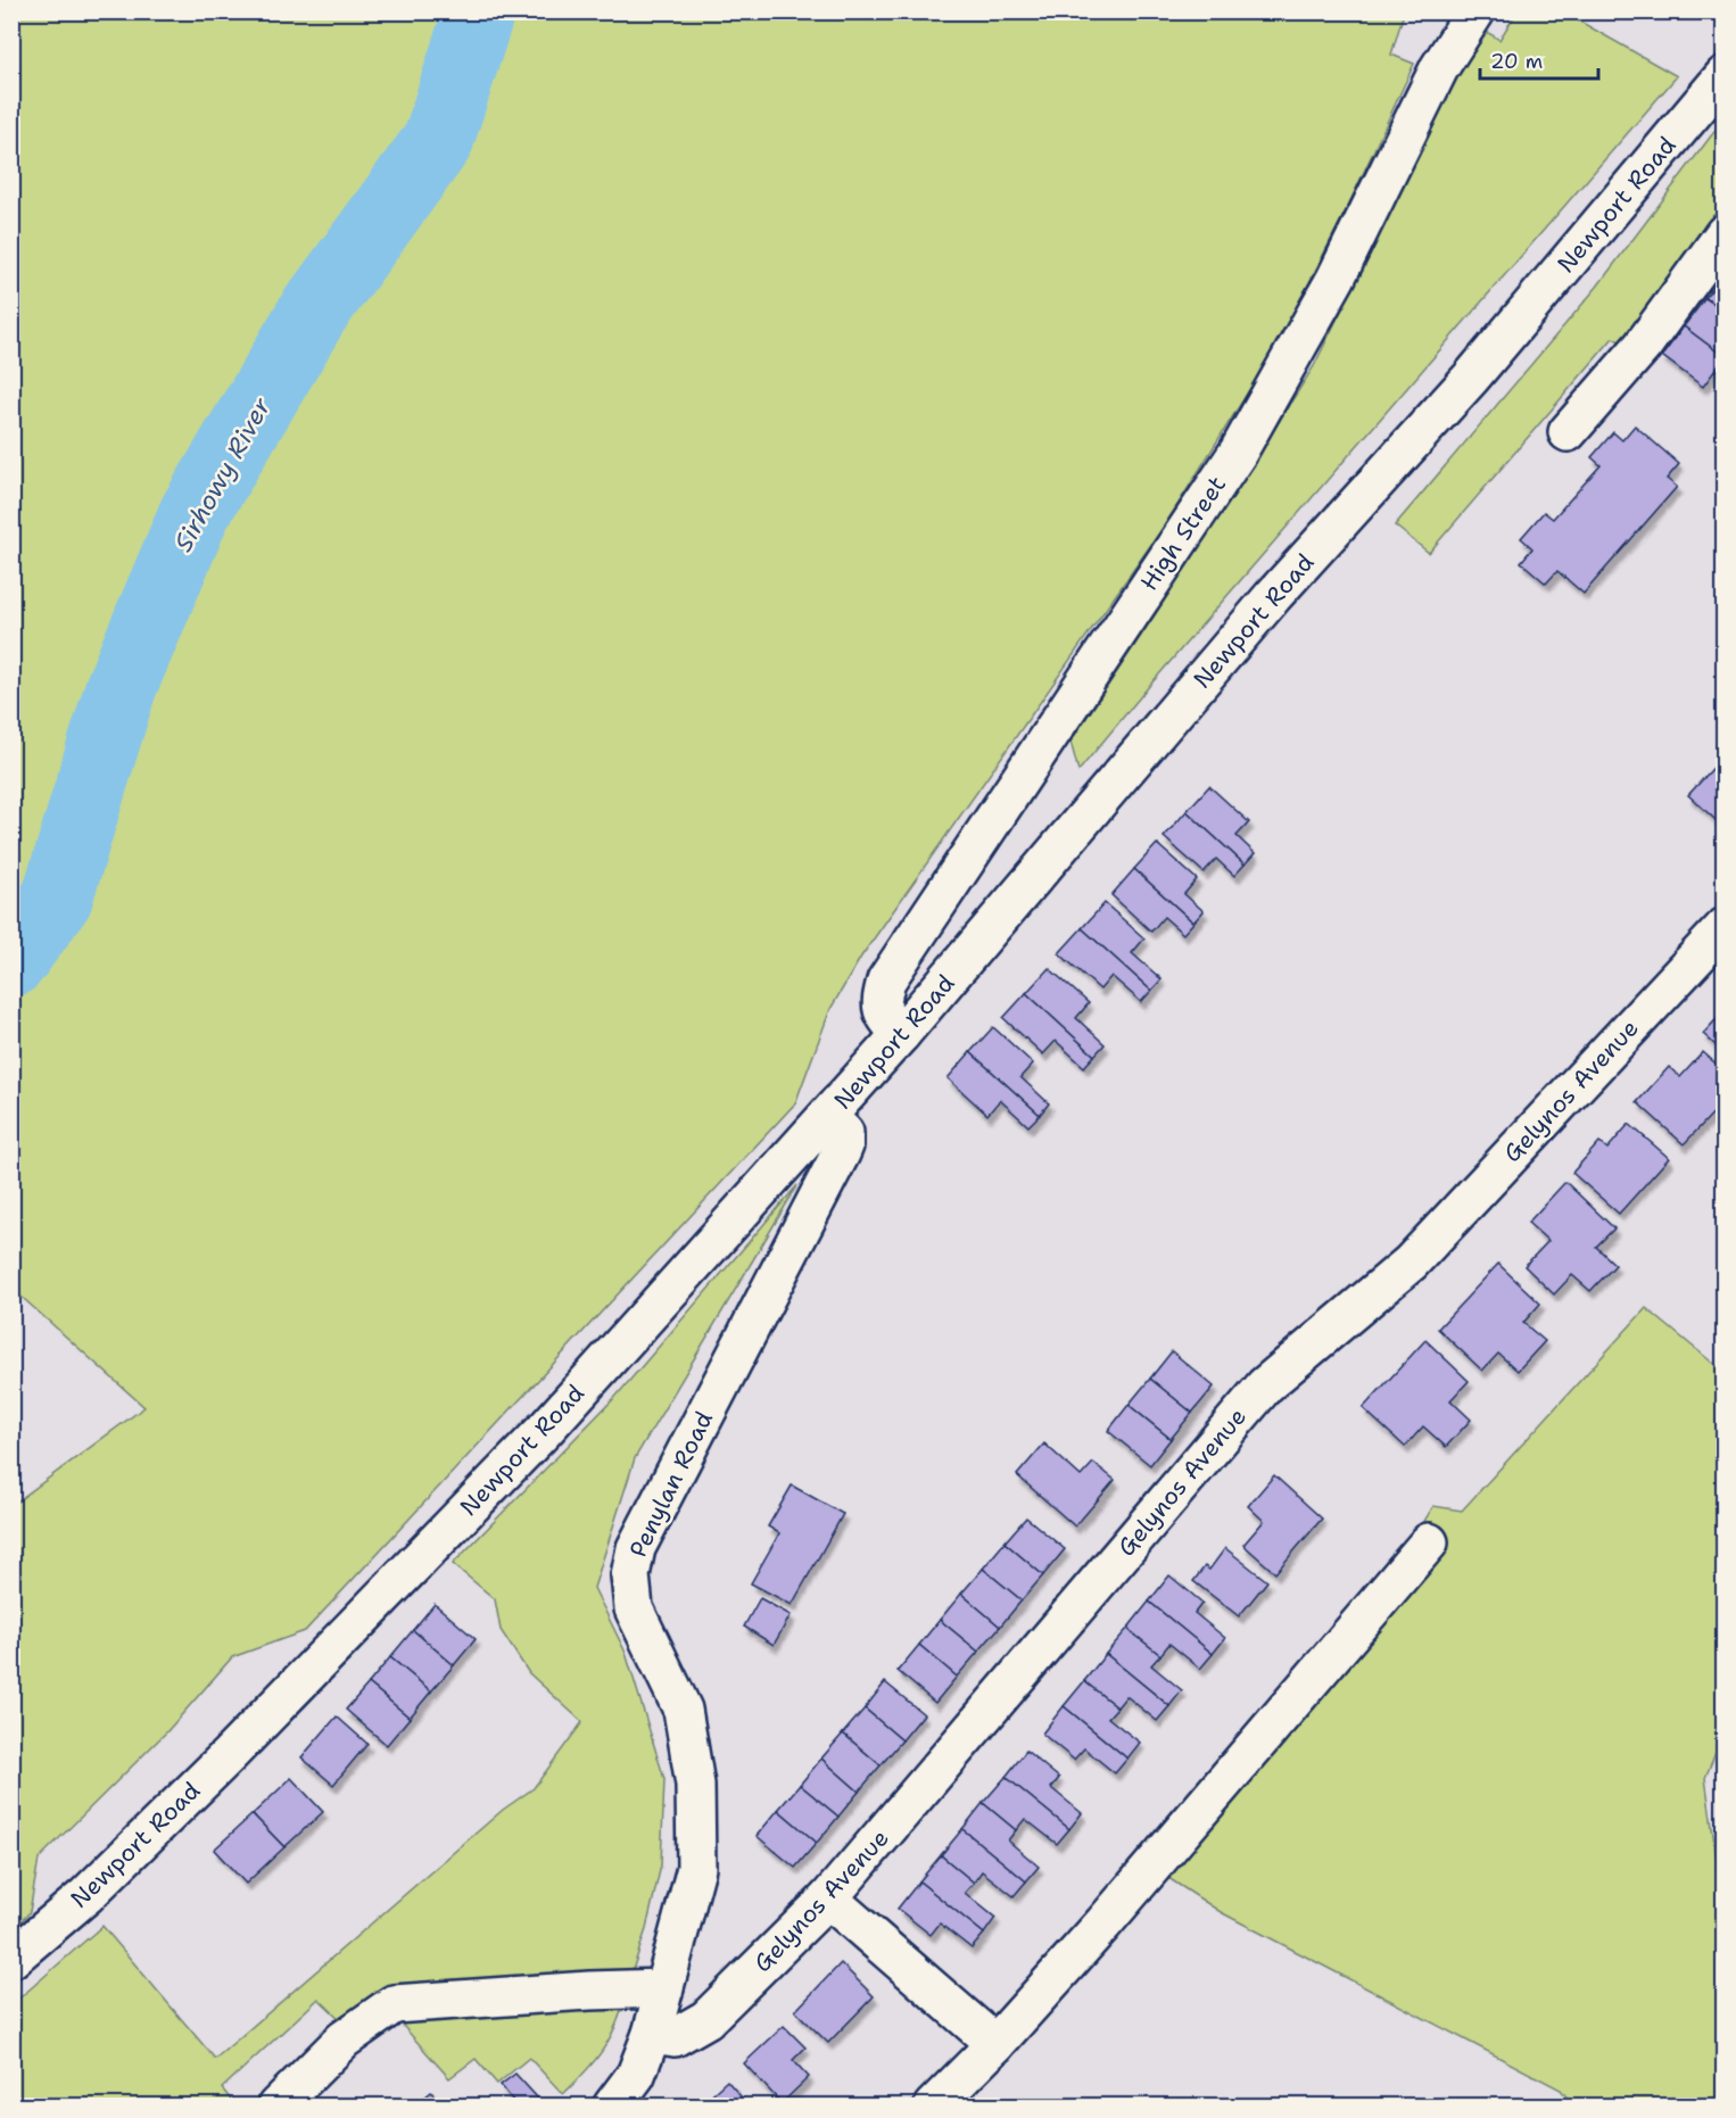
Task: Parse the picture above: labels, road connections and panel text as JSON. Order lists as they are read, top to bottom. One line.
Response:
{"streets":{"main road":["Newport Road","High Street","Gelynos Avenue","Penylan Road"]},"crossings":[["Newport Road","High Street"],["Newport Road","Penylan Road"],["Gelynos Avenue","Penylan Road"]],"water":["Sirhowy River"],"scale_bar":"20 m"}
